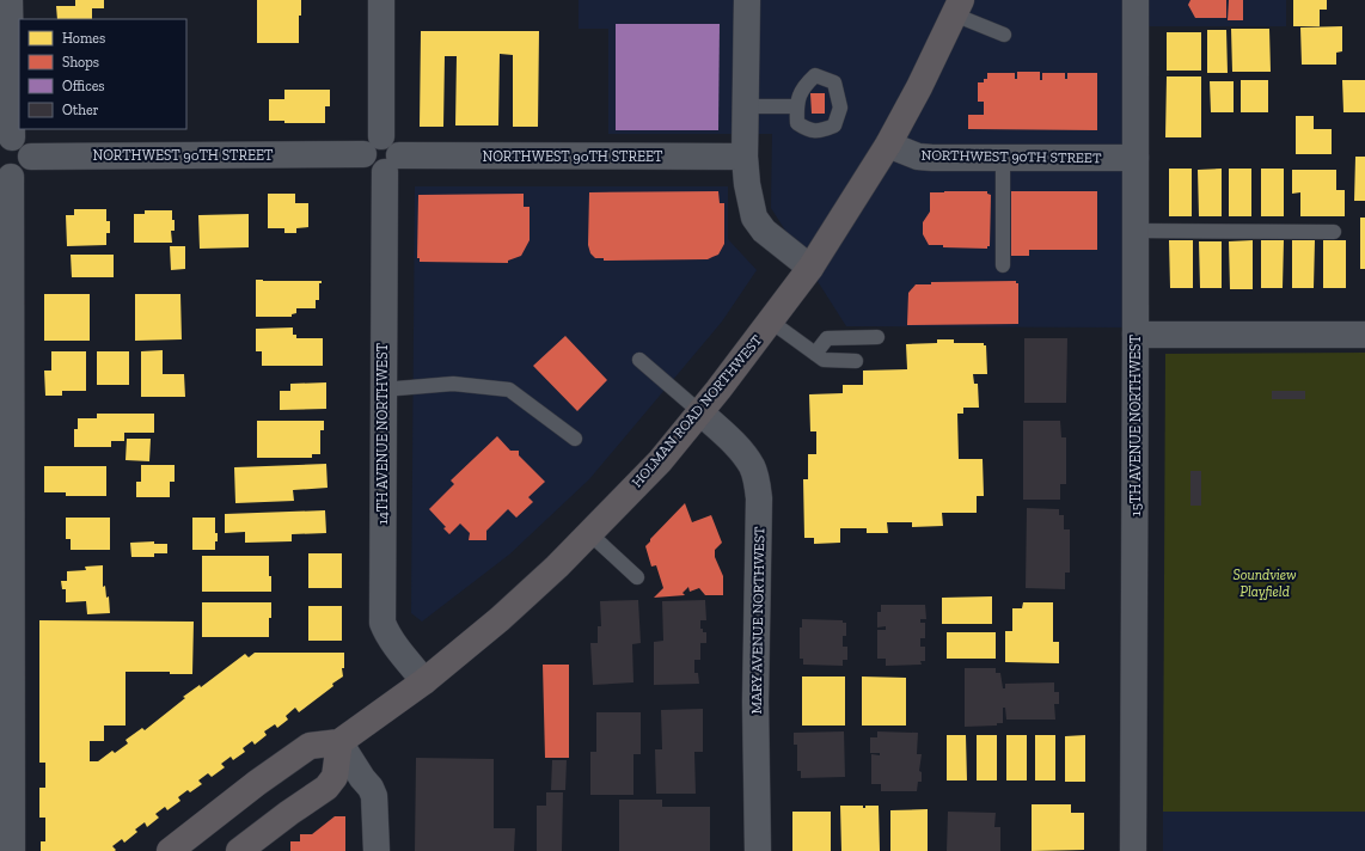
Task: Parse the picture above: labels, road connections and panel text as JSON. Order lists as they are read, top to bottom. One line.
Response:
{"streets":{"main road":["HOLMAN ROAD NORTHWEST"],"street":["NORTHWEST 90TH STREET","15TH AVENUE NORTHWEST","14TH AVENUE NORTHWEST","MARY AVENUE NORTHWEST"]},"crossings":[["NORTHWEST 90TH STREET","HOLMAN ROAD NORTHWEST"],["NORTHWEST 90TH STREET","15TH AVENUE NORTHWEST"],["NORTHWEST 90TH STREET","14TH AVENUE NORTHWEST"],["HOLMAN ROAD NORTHWEST","14TH AVENUE NORTHWEST"],["HOLMAN ROAD NORTHWEST","MARY AVENUE NORTHWEST"]],"parks":["Soundview Playfield"],"legend":["Homes","Shops","Offices","Other"]}
